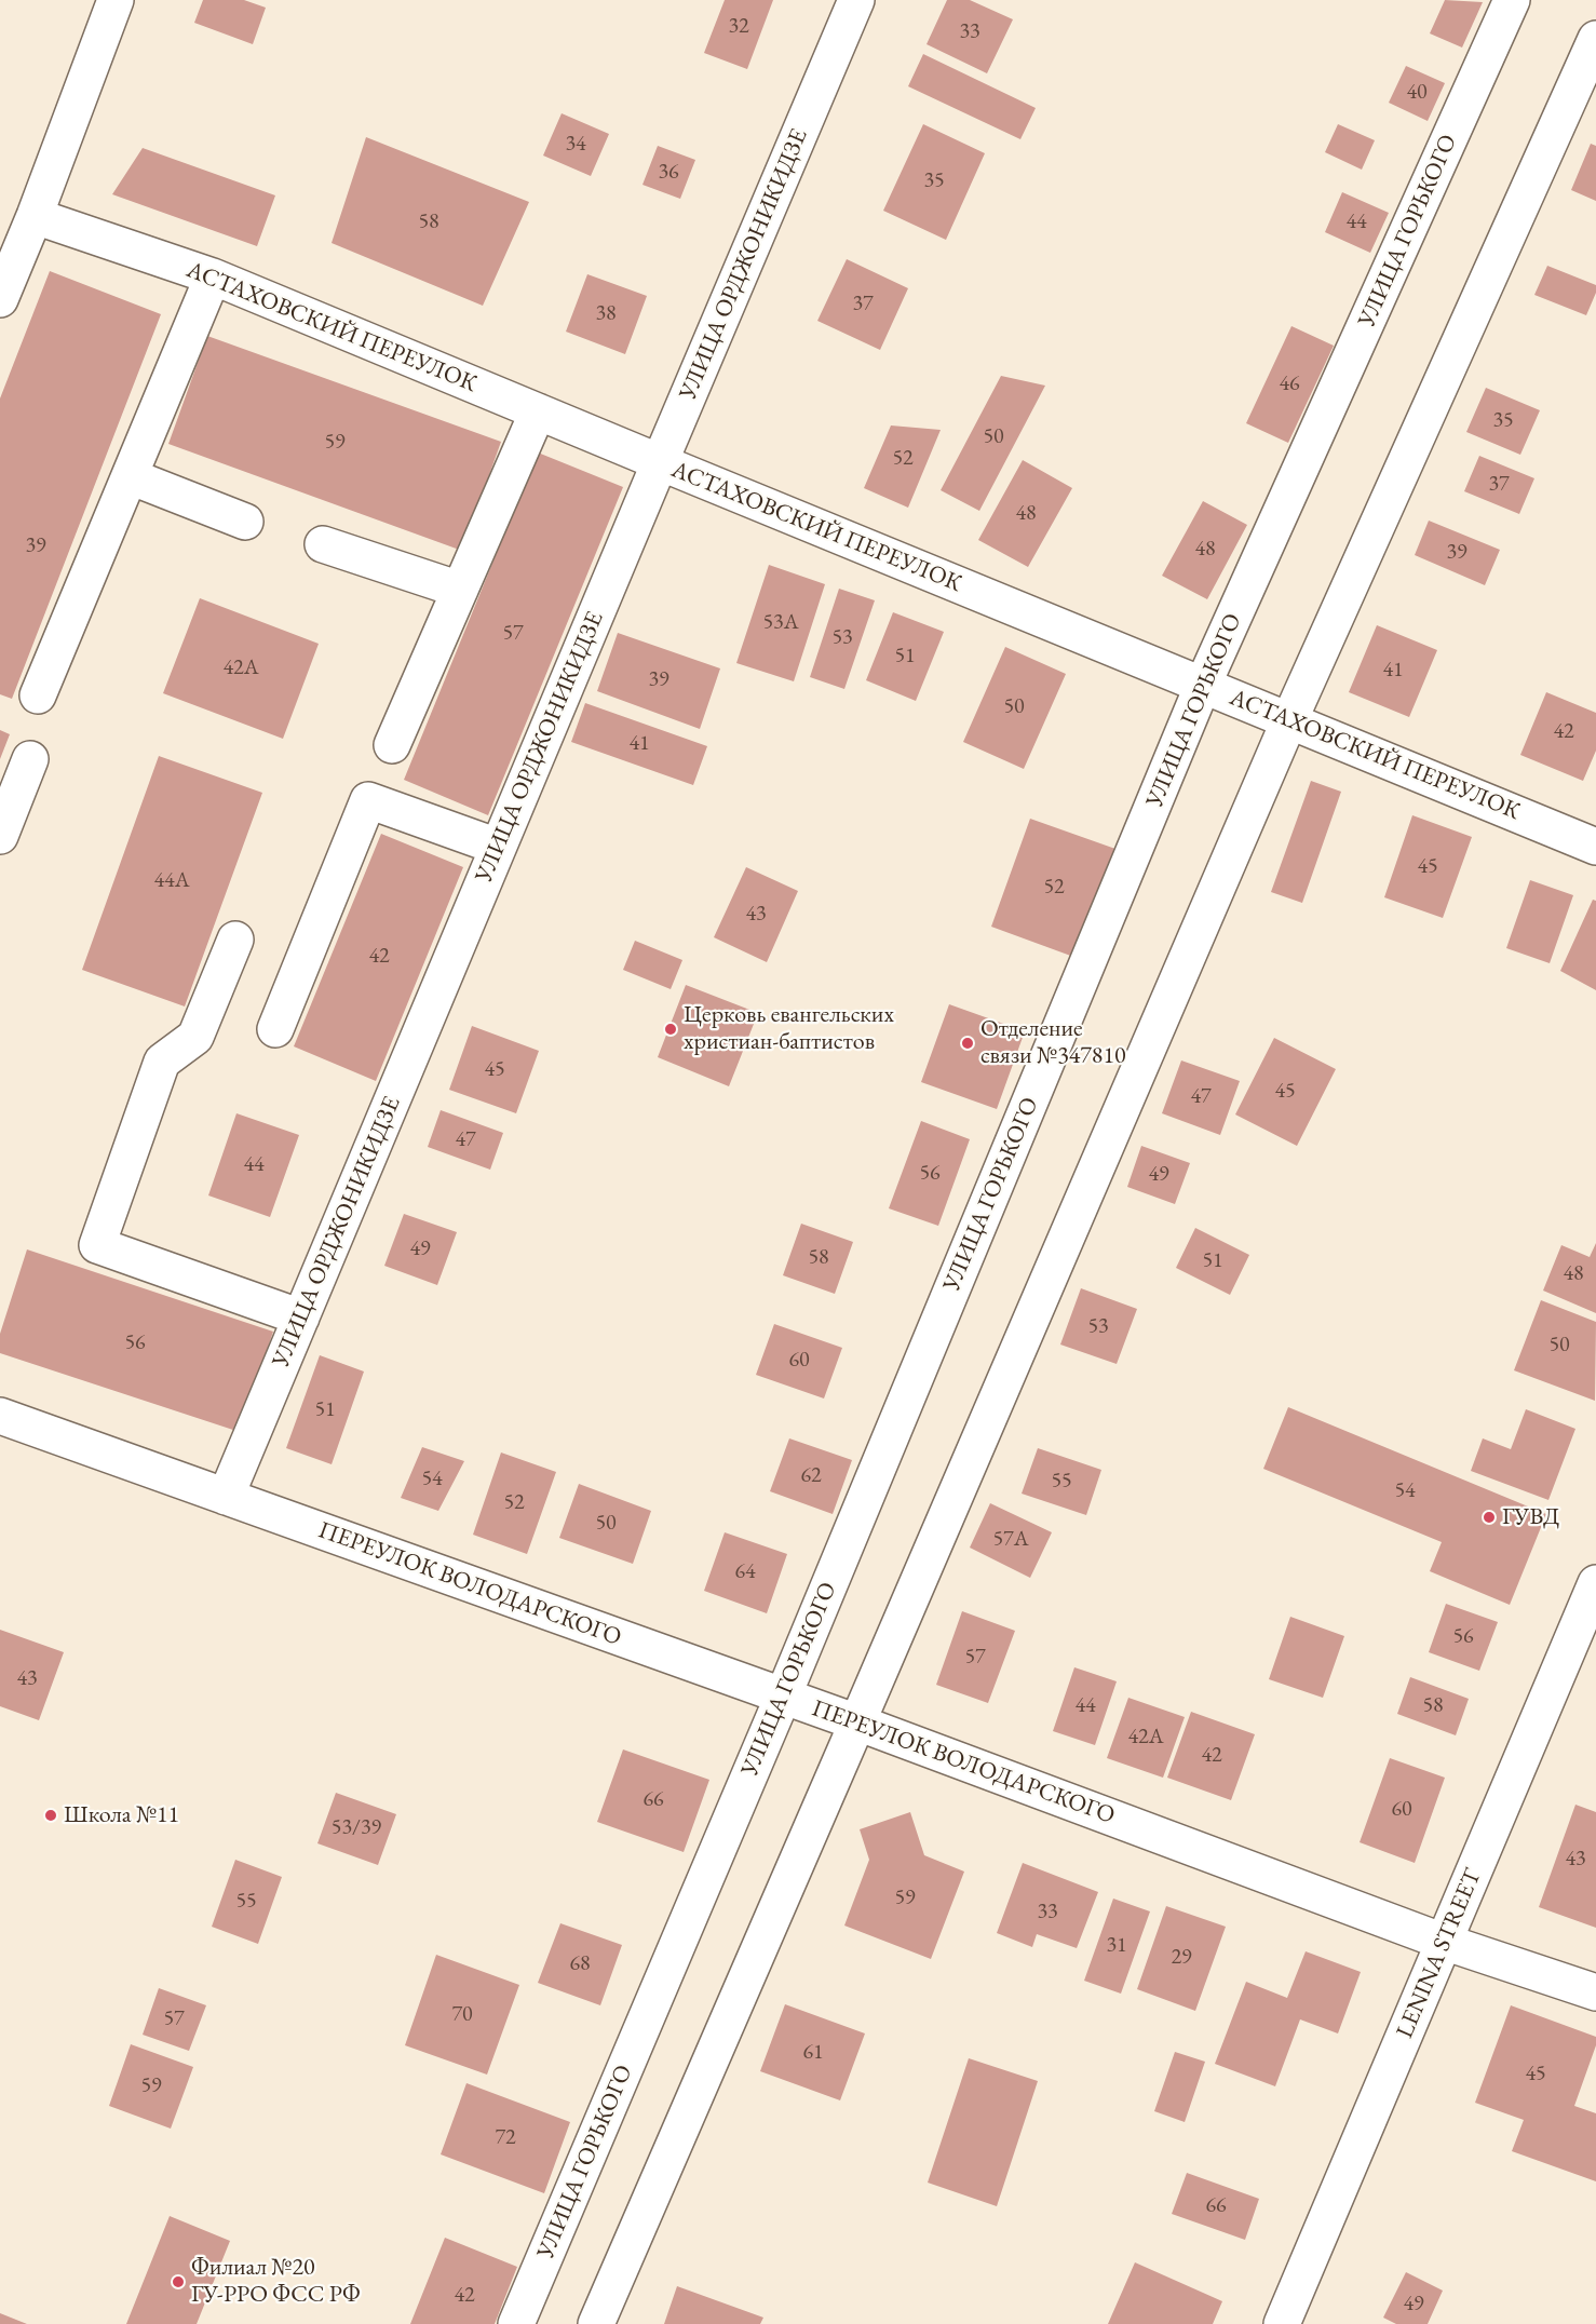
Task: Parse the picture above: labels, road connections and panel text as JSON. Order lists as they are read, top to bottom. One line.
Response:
{"streets":{"street":["УЛИЦА ГОРЬКОГО","УЛИЦА ОРДЖОНИКИДЗЕ","АСТАХОВСКИЙ ПЕРЕУЛОК","ПЕРЕУЛОК ВОЛОДАРСКОГО","LENINA STREET"]},"crossings":[["УЛИЦА ГОРЬКОГО","АСТАХОВСКИЙ ПЕРЕУЛОК"],["УЛИЦА ГОРЬКОГО","ПЕРЕУЛОК ВОЛОДАРСКОГО"],["УЛИЦА ОРДЖОНИКИДЗЕ","АСТАХОВСКИЙ ПЕРЕУЛОК"],["УЛИЦА ОРДЖОНИКИДЗЕ","ПЕРЕУЛОК ВОЛОДАРСКОГО"],["ПЕРЕУЛОК ВОЛОДАРСКОГО","LENINA STREET"]],"places":["Церковь евангельских христиан-баптистов","Отделение связи №347810","ГУВД","Школа №11","Филиал №20 ГУ-РРО ФСС РФ"],"house_numbers":["32","33","40","34","36","35","58","44","37","38","46","35","50","59","52","37","48","39","48","39","53А","57","53","51","42А","41","39","50","42","41","45","44А","52","43","42","45","45","47","47","44","56","49","49","58","51","48","53","56","50","60","51","62","54","55","54","52","50","57А","64","56","57","43","44","58","42А","42","66","60","53/39","43","59","55","33","31","29","68","70","57","61","45","59","72","66","42","49"]}
